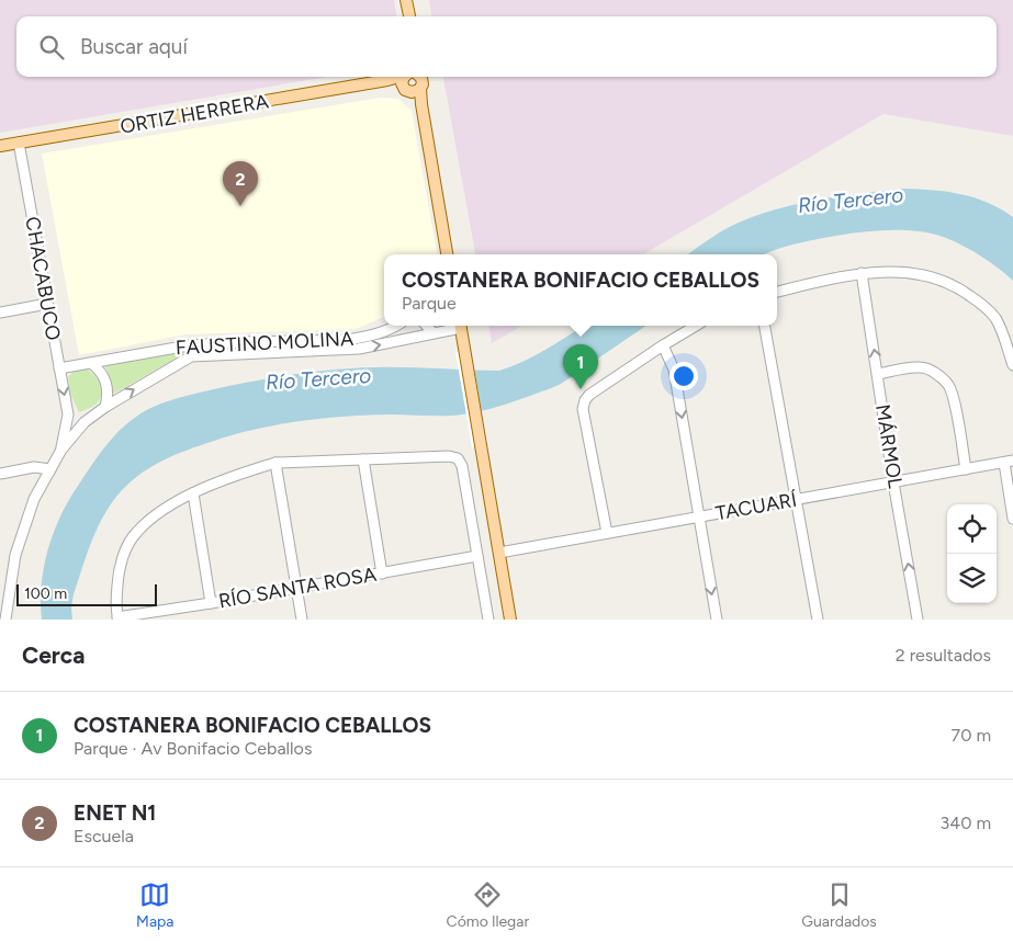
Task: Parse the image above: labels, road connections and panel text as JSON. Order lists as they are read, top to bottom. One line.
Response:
{"streets":{"main road":["ORTIZ HERRERA"],"street":["CHACABUCO","FAUSTINO MOLINA","MÁRMOL","TACUARÍ","RÍO SANTA ROSA"]},"crossings":[["ORTIZ HERRERA","CHACABUCO"],["CHACABUCO","FAUSTINO MOLINA"],["MÁRMOL","TACUARÍ"]],"one_way":["MÁRMOL"],"water":["Río Tercero"],"scale_bar":"100 m","page":{"search":"Buscar aquí","pins":["2","1"],"popup":["COSTANERA BONIFACIO CEBALLOS","Parque"],"scale":"100 m","heading":["Cerca","2 resultados"],"list":[{"mark":"1","name":"COSTANERA BONIFACIO CEBALLOS","note":"Parque · Av Bonifacio Ceballos","value":"70 m"},{"mark":"2","name":"ENET N1","note":"Escuela","value":"340 m"}],"nav":["Mapa","Cómo llegar","Guardados"]}}
